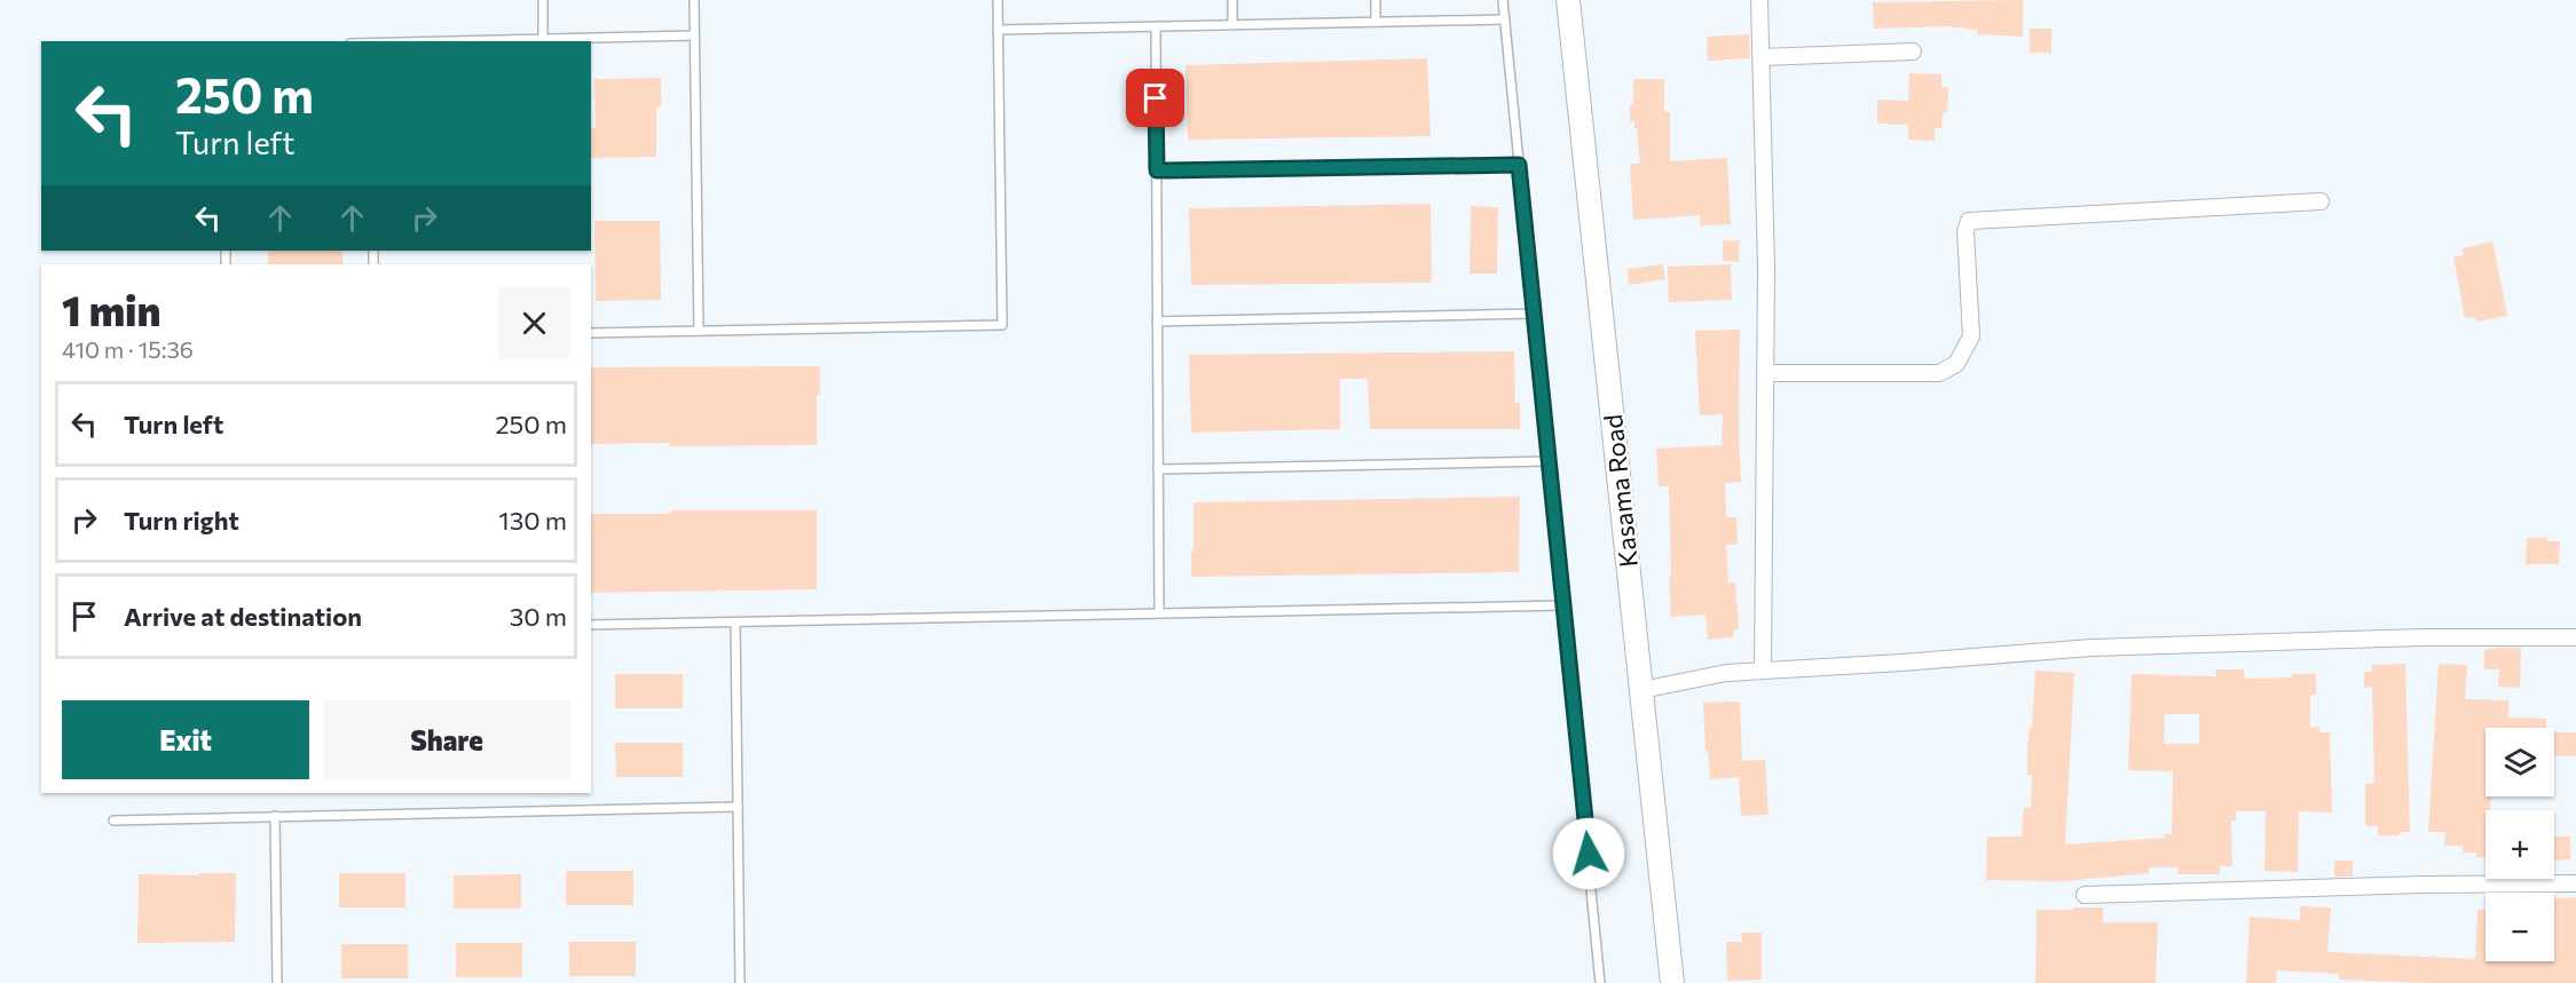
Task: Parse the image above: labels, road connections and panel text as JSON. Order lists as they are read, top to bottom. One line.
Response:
{"streets":{"street":["Kasama Road"]},"page":{"turn":["250 m","Turn left"],"heading":["1 min","410 m · 15:36"],"list":[{"name":"Turn left","value":"250 m"},{"name":"Turn right","value":"130 m"},{"name":"Arrive at destination","value":"30 m"}],"buttons":["Exit","Share"],"map_buttons":["+","−"]}}
